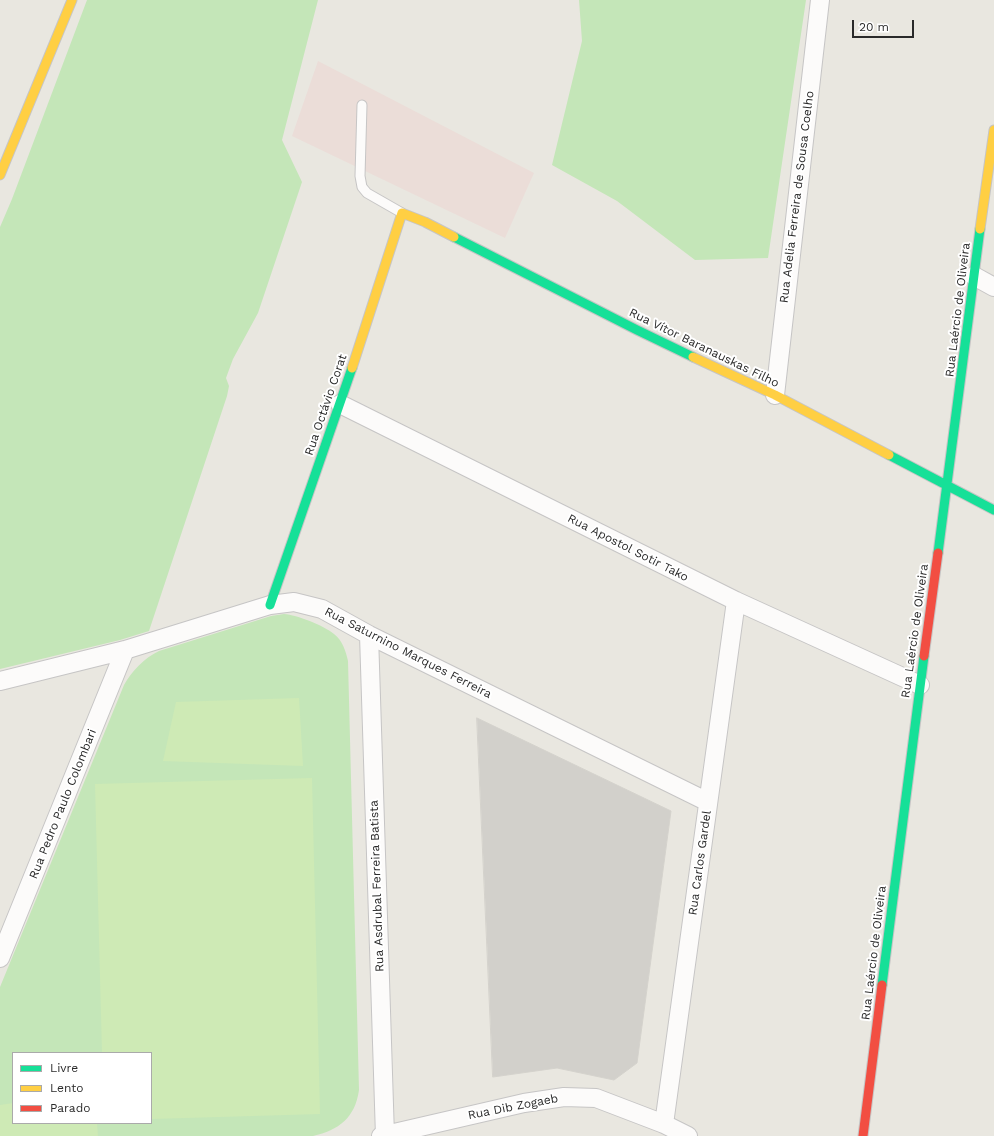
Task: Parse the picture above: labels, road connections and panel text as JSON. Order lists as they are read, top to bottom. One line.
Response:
{"streets":{"street":["Rua Adelia Ferreira de Sousa Coelho","Rua Laércio de Oliveira","Rua Vítor Baranauskas Filho","Rua Octávio Corat","Rua Apostol Sotir Tako","Rua Saturnino Marques Ferreira","Rua Pedro Paulo Colombari","Rua Carlos Gardel","Rua Asdrubal Ferreira Batista","Rua Dib Zogaeb"]},"crossings":[["Rua Adelia Ferreira de Sousa Coelho","Rua Vítor Baranauskas Filho"],["Rua Laércio de Oliveira","Rua Vítor Baranauskas Filho"],["Rua Laércio de Oliveira","Rua Apostol Sotir Tako"],["Rua Vítor Baranauskas Filho","Rua Octávio Corat"],["Rua Octávio Corat","Rua Apostol Sotir Tako"],["Rua Octávio Corat","Rua Saturnino Marques Ferreira"],["Rua Apostol Sotir Tako","Rua Carlos Gardel"],["Rua Saturnino Marques Ferreira","Rua Pedro Paulo Colombari"],["Rua Saturnino Marques Ferreira","Rua Carlos Gardel"],["Rua Saturnino Marques Ferreira","Rua Asdrubal Ferreira Batista"],["Rua Carlos Gardel","Rua Dib Zogaeb"],["Rua Asdrubal Ferreira Batista","Rua Dib Zogaeb"]],"legend":["Livre","Lento","Parado"],"scale_bar":"20 m"}
